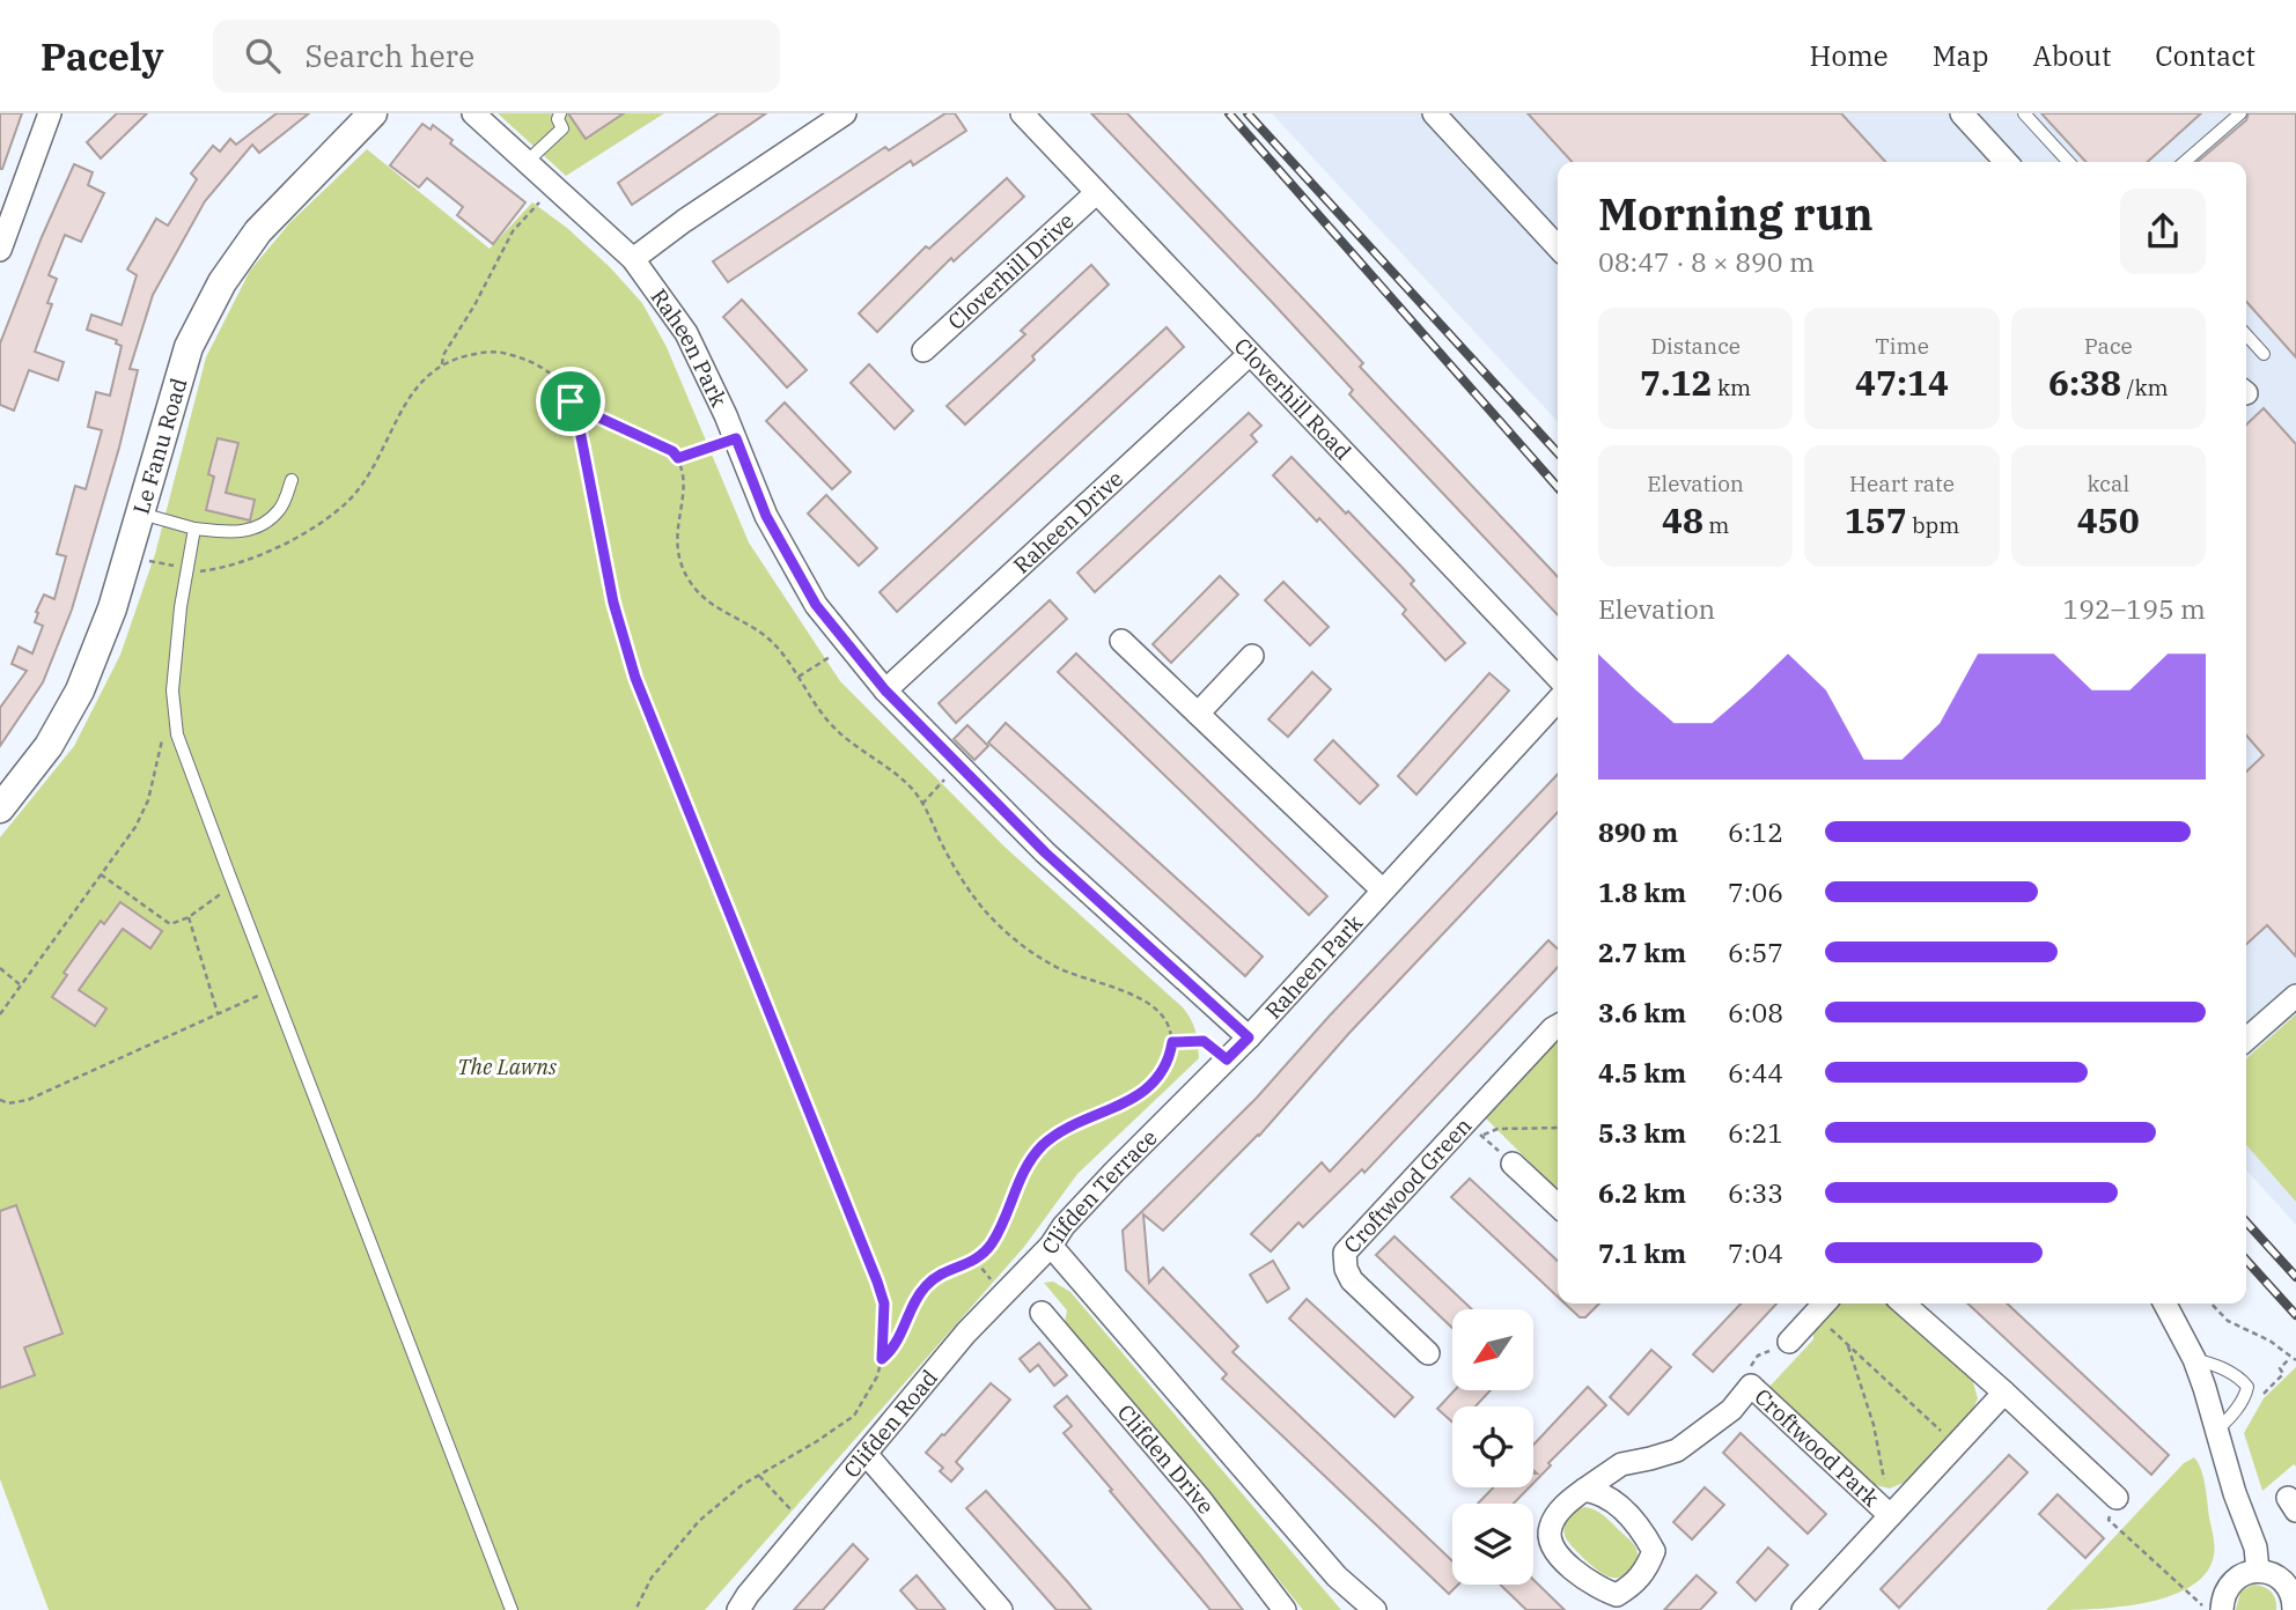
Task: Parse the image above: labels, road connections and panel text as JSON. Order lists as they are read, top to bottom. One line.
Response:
{"streets":{"street":["Cloverhill Drive","Raheen Park","Cloverhill Road","Le Fanu Road","Raheen Drive","Croftwood Green","Clifden Terrace","Clifden Road","Croftwood Park","Clifden Drive"]},"crossings":[["Cloverhill Drive","Cloverhill Road"],["Raheen Park","Raheen Drive"],["Raheen Park","Clifden Terrace"],["Cloverhill Road","Raheen Drive"],["Clifden Terrace","Clifden Road"]],"parks":["The Lawns"],"north":"bottom left","page":{"header":"Pacely","search":"Search here","nav":["Home","Map","About","Contact"],"heading":["Morning run","08:47 · 8 × 890 m"],"stats":[["Distance","7.12 km"],["Time","47:14"],["Pace","6:38 /km"],["Elevation","48 m"],["Heart rate","157 bpm"],["kcal","450"]],"chart":["Elevation","192–195 m"],"list":[{"name":"890 m","note":"6:12"},{"name":"1.8 km","note":"7:06"},{"name":"2.7 km","note":"6:57"},{"name":"3.6 km","note":"6:08"},{"name":"4.5 km","note":"6:44"},{"name":"5.3 km","note":"6:21"},{"name":"6.2 km","note":"6:33"},{"name":"7.1 km","note":"7:04"}]}}
